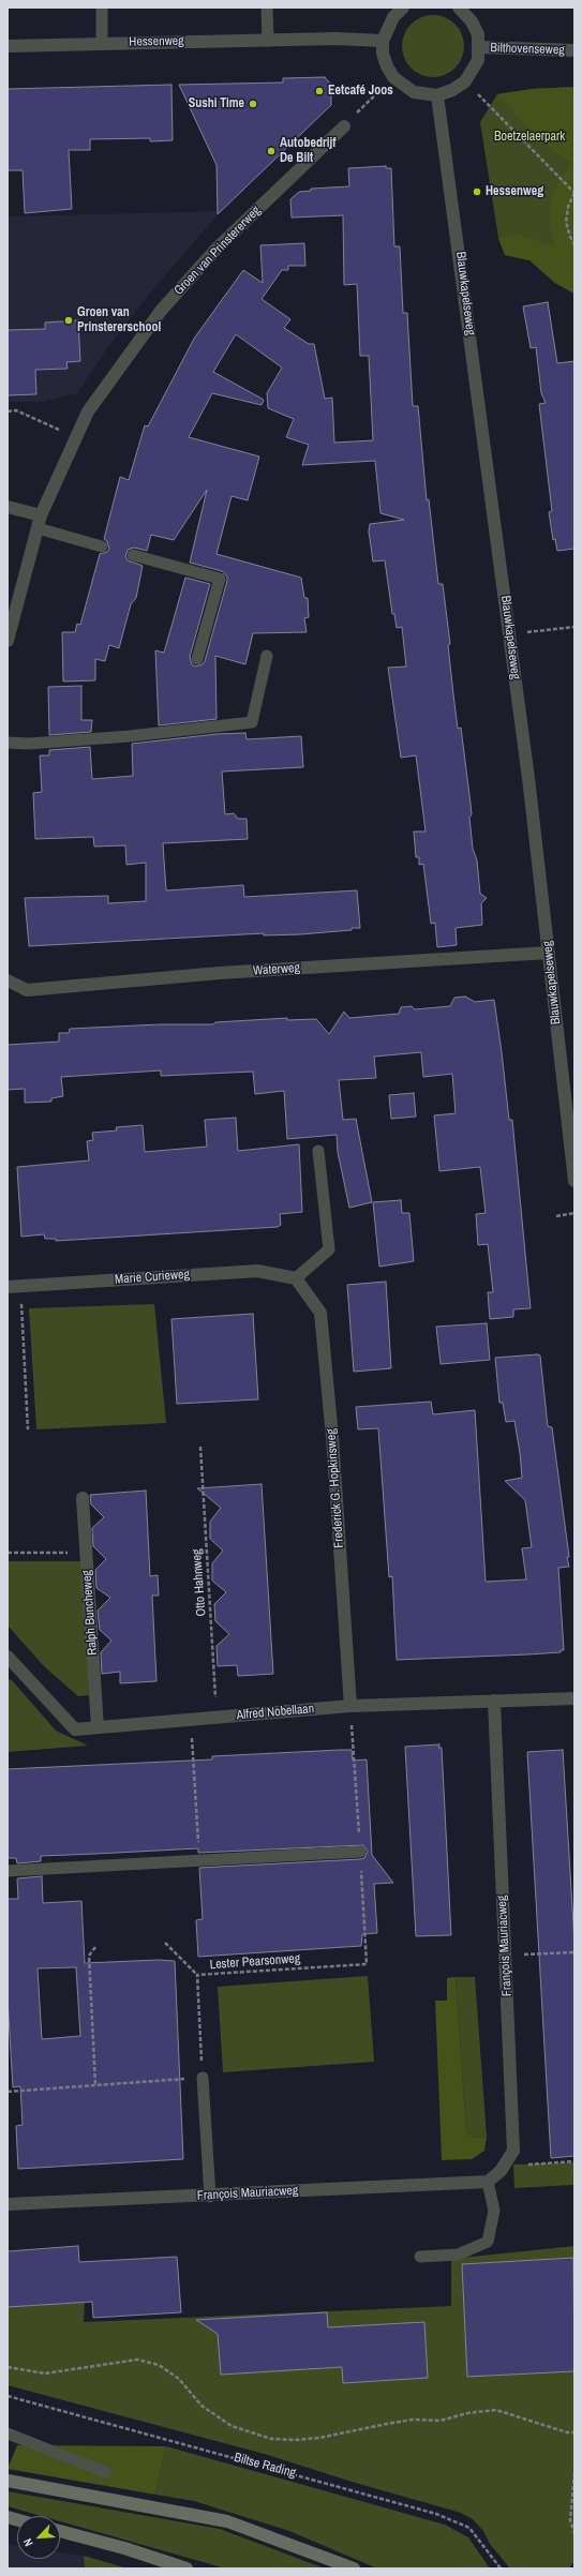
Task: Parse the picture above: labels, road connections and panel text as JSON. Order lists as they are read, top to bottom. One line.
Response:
{"streets":{"street":["Hessenweg","Bilthovenseweg","Groen van Prinstererweg","Blauwkapelseweg","Waterweg","Marie Curieweg","Frederick G. Hopkinsweg","Ralph Buncheweg","Alfred Nobellaan","François Mauriacweg"],"path":["Otto Hahnweg","Lester Pearsonweg","Biltse Rading"]},"crossings":[["Blauwkapelseweg","Waterweg"],["Marie Curieweg","Frederick G. Hopkinsweg"],["Frederick G. Hopkinsweg","Alfred Nobellaan"],["Otto Hahnweg","Alfred Nobellaan"],["Ralph Buncheweg","Alfred Nobellaan"],["Alfred Nobellaan","François Mauriacweg"]],"parks":["Boetzelaerpark"],"places":["Eetcafé Joos","Sushi Time","Autobedrijf De Bilt","Hessenweg","Groen van Prinstererschool"],"north":"bottom left"}
